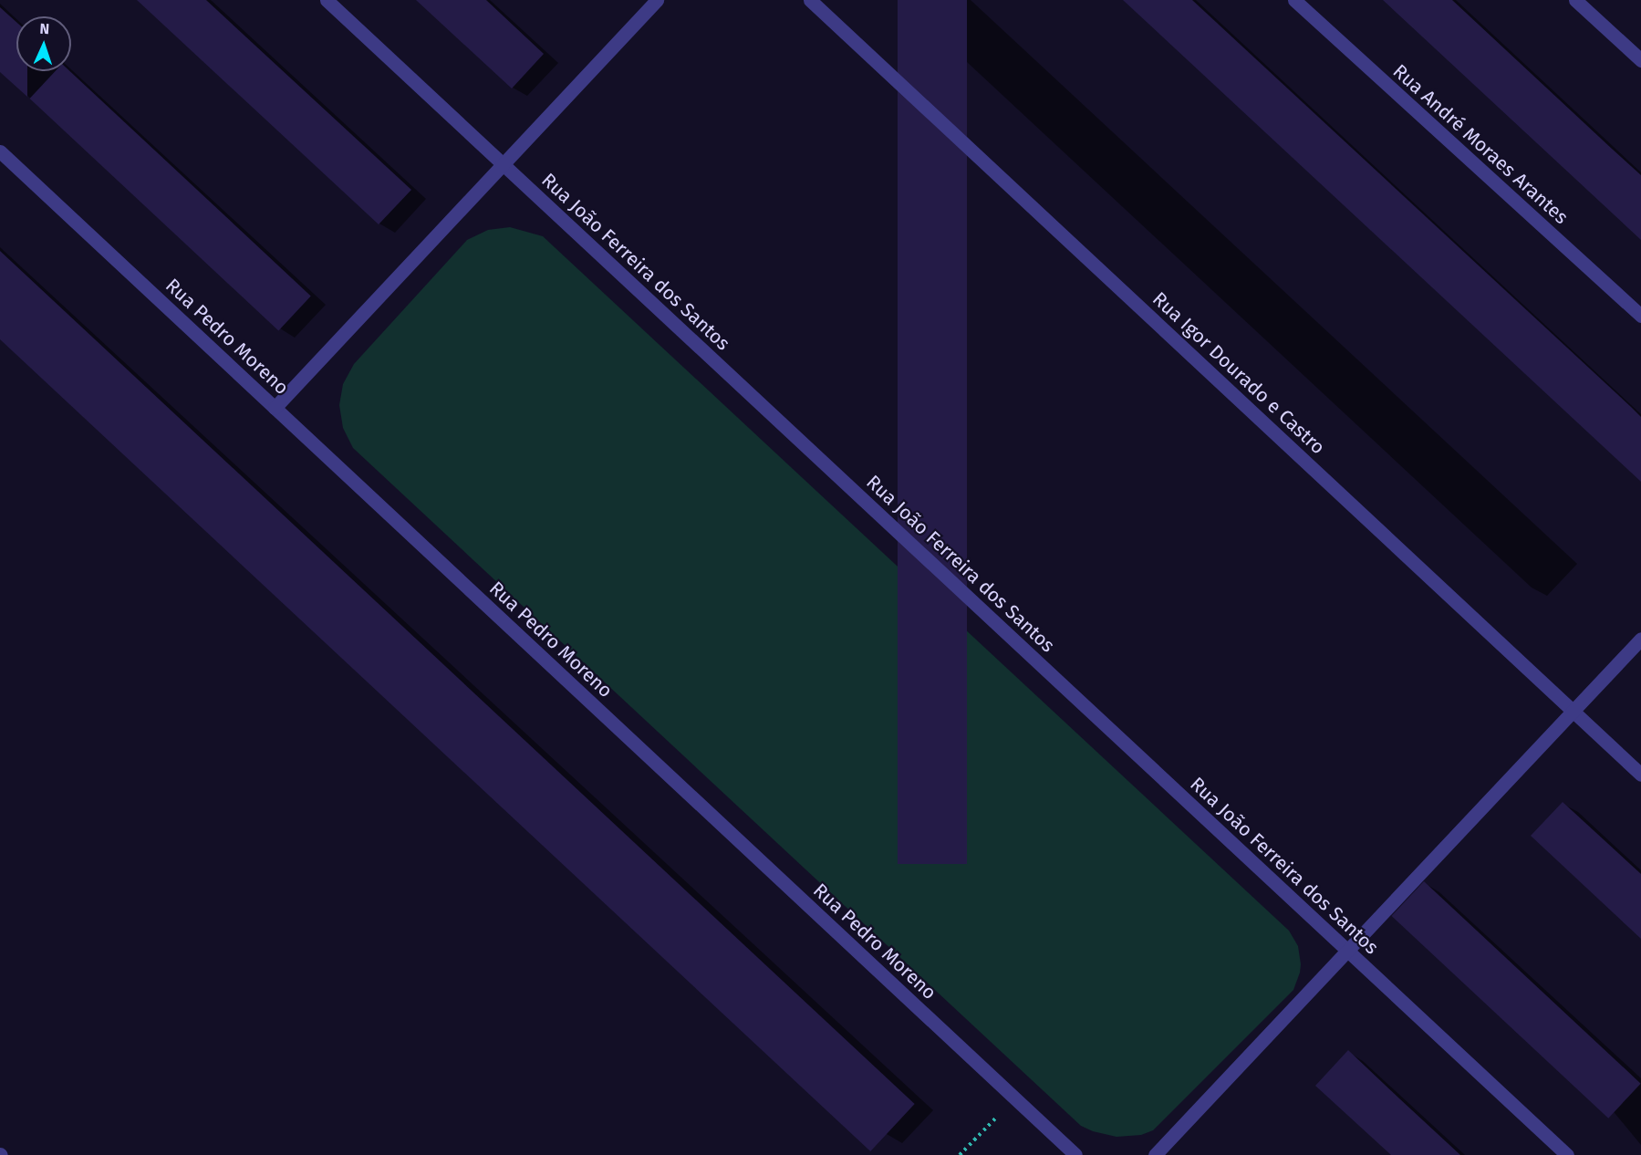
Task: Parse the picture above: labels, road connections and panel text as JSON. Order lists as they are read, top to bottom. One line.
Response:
{"streets":{"street":["Rua André Moraes Arantes","Rua João Ferreira dos Santos","Rua Pedro Moreno","Rua Igor Dourado e Castro"]},"north":"top"}
